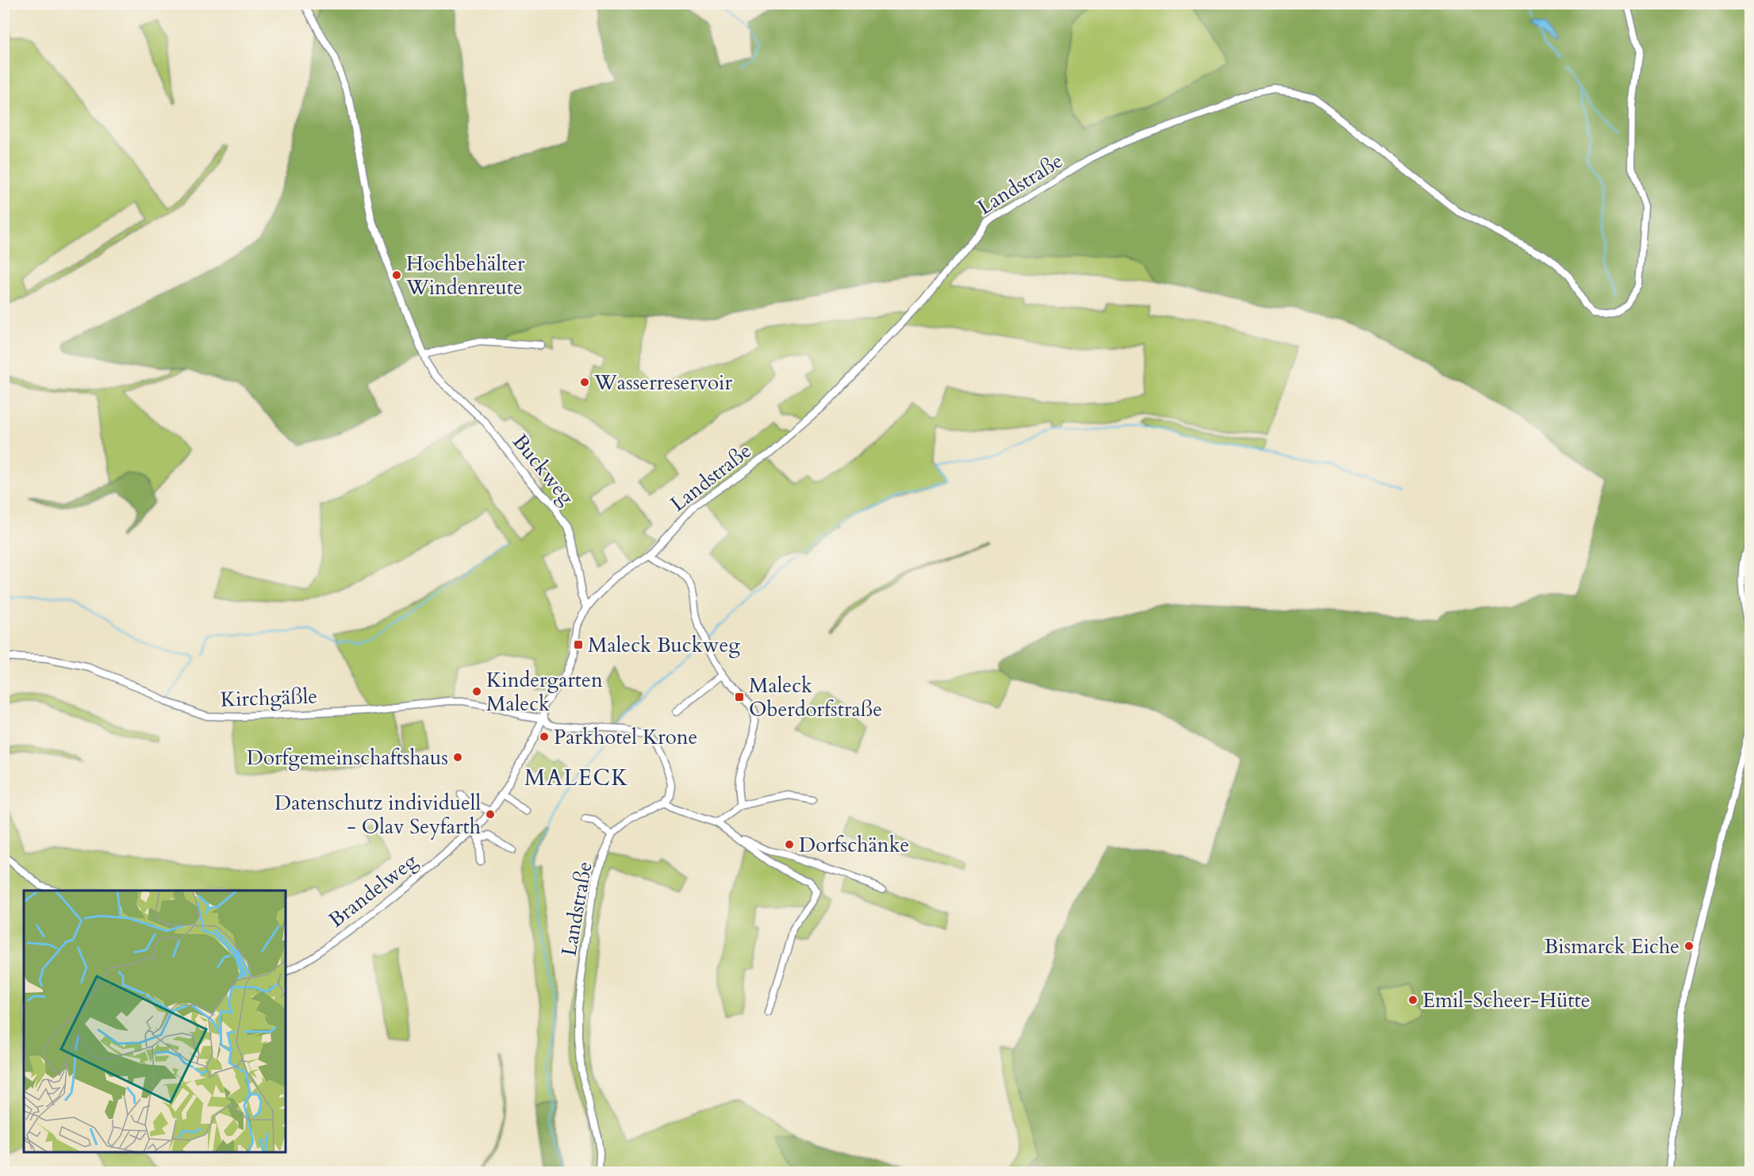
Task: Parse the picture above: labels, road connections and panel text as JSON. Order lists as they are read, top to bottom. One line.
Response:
{"streets":{"street":["Landstraße","Buckweg","Kirchgäßle","Brandelweg"]},"crossings":[["Landstraße","Buckweg"],["Landstraße","Kirchgäßle"],["Landstraße","Brandelweg"],["Kirchgäßle","Brandelweg"]],"districts":["MALECK"],"places":{"other":["Hochbehälter Windenreute","Wasserreservoir","Kindergarten Maleck","Parkhotel Krone","Dorfgemeinschaftshaus","Datenschutz individuell - Olav Seyfarth","Dorfschänke","Bismarck Eiche","Emil-Scheer-Hütte"],"transit":["Maleck Buckweg","Maleck Oberdorfstraße"]}}
